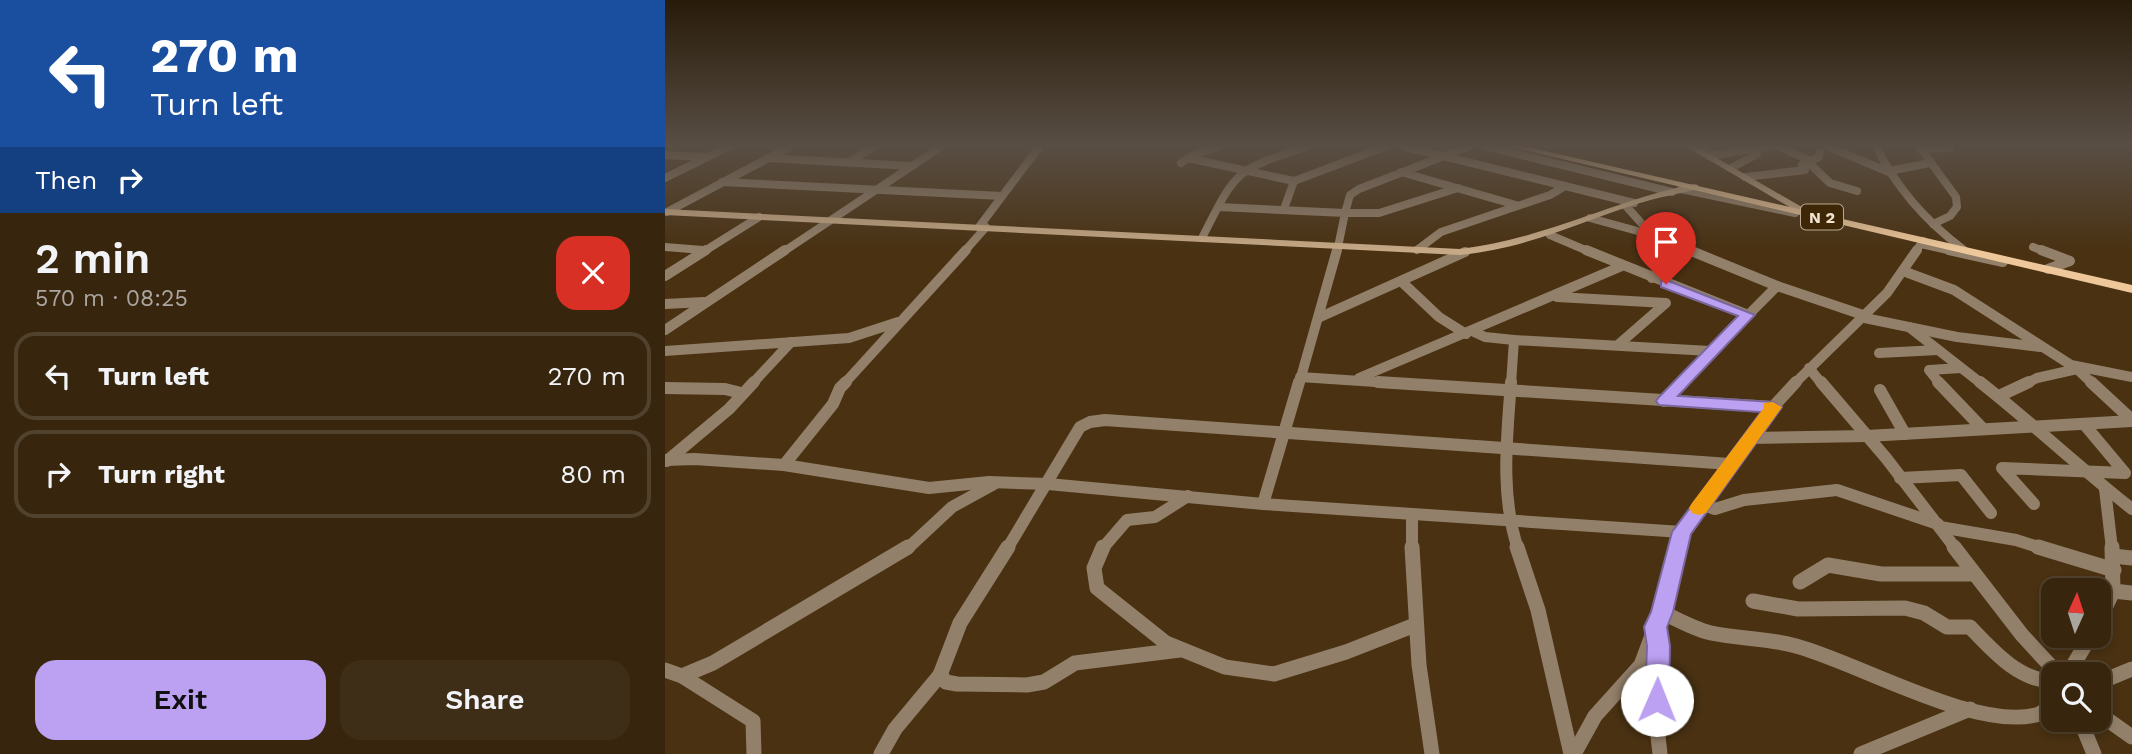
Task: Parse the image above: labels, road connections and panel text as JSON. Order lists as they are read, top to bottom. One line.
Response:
{"streets":{"main road":["N 2"]},"north":"top","page":{"turn":["270 m","Turn left"],"then":"Then","heading":["2 min","570 m · 08:25"],"list":[{"name":"Turn left","value":"270 m"},{"name":"Turn right","value":"80 m"}],"buttons":["Exit","Share"]}}
